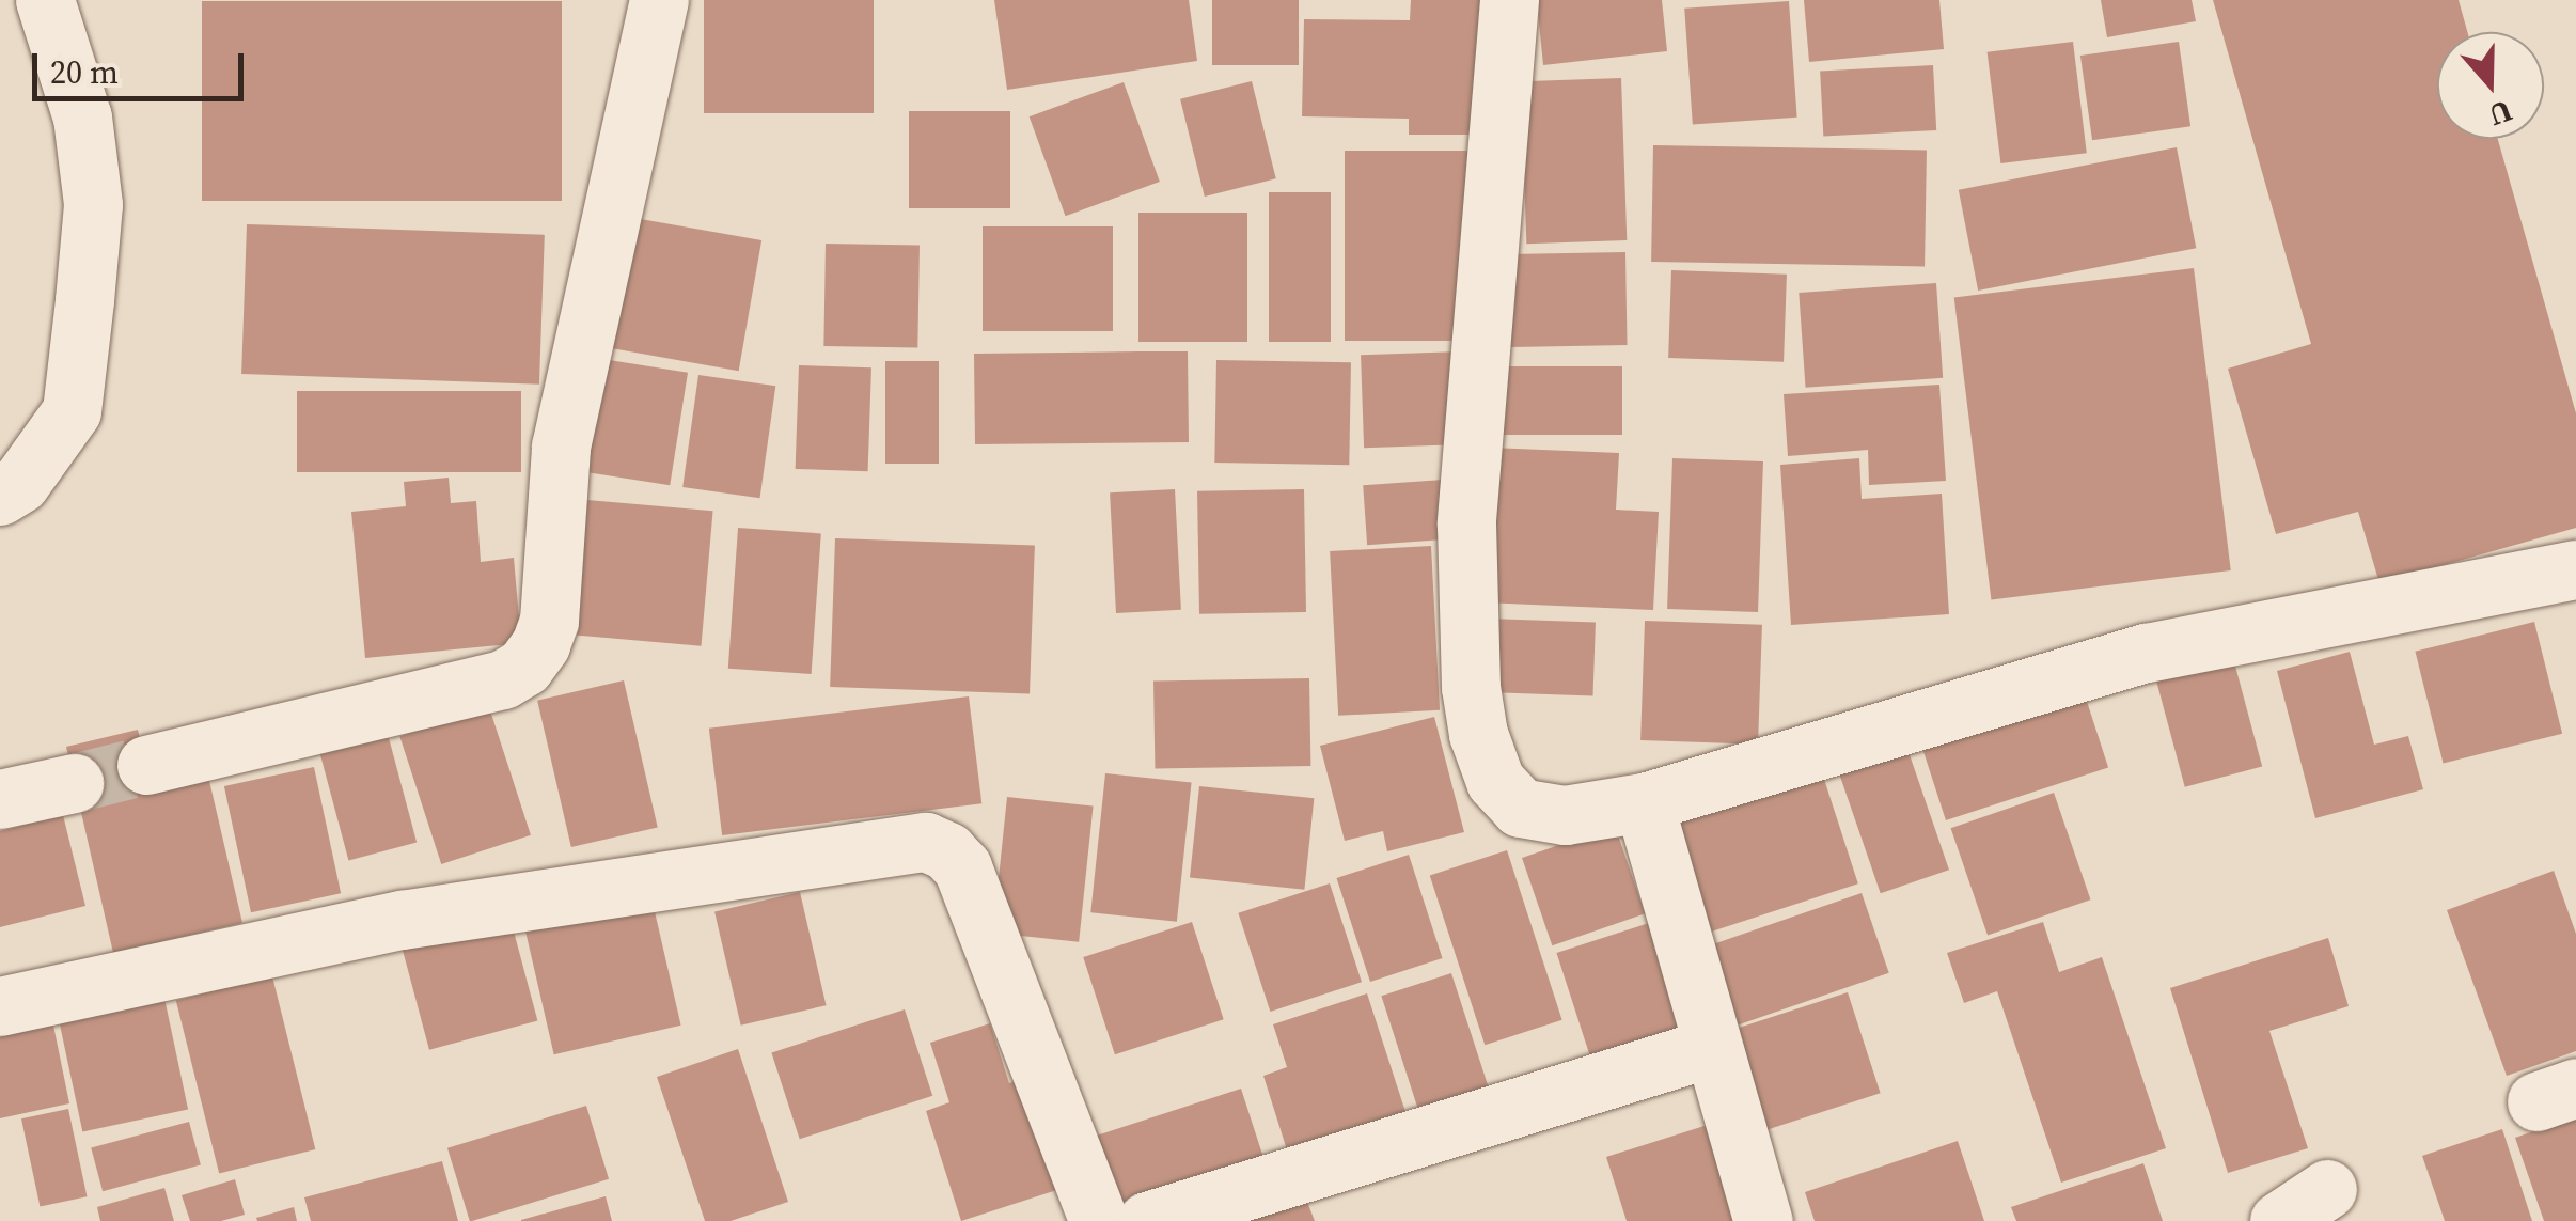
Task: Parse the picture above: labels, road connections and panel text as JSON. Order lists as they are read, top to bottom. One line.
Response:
{"scale_bar":"20 m","north":"bottom"}
